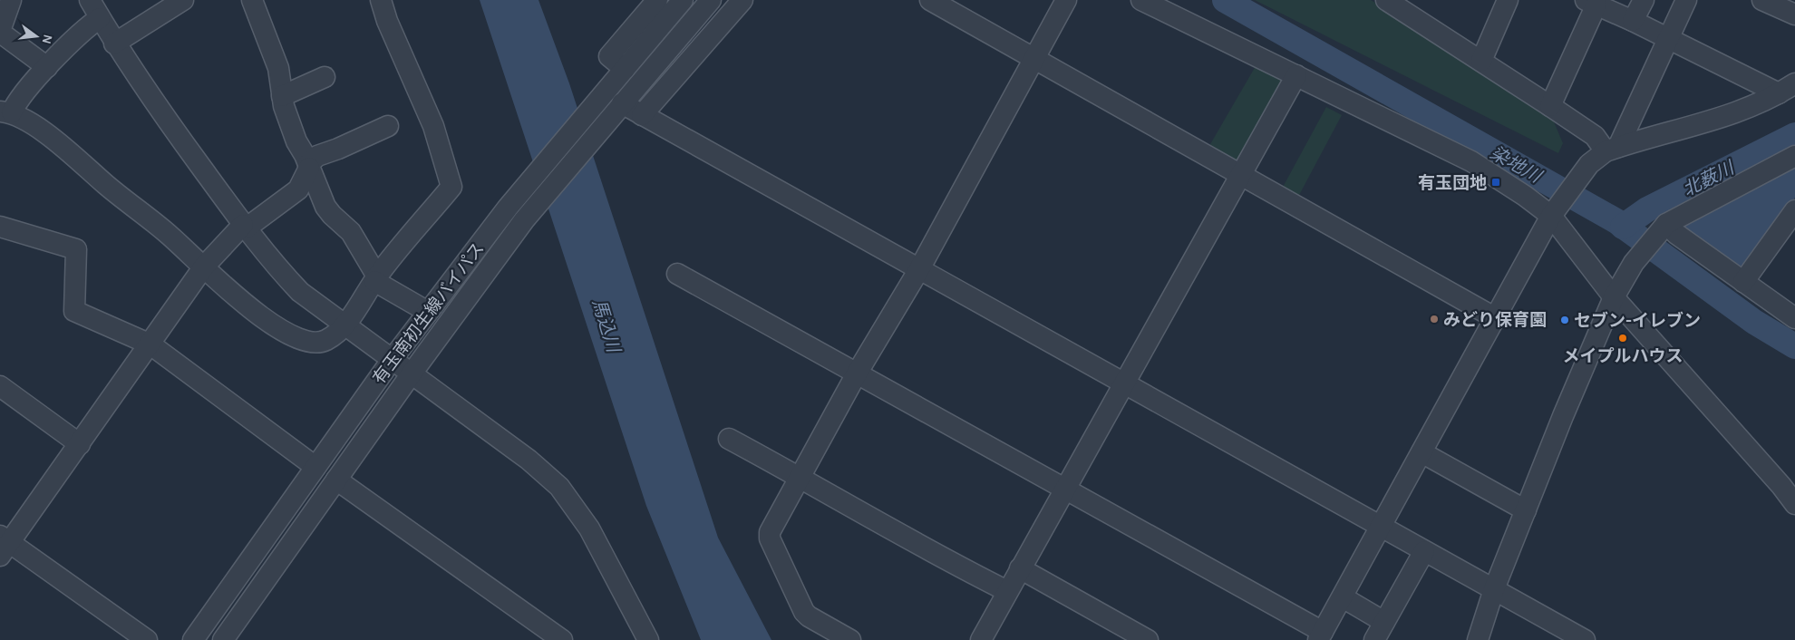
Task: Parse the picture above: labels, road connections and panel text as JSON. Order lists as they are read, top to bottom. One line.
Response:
{"streets":{"street":["有玉南初生線バイパス"]},"water":["染地川","北薮川","馬込川"],"places":{"transit":["有玉団地"],"other":["みどり保育園","セブン-イレブン","メイプルハウス"]},"north":"right"}
